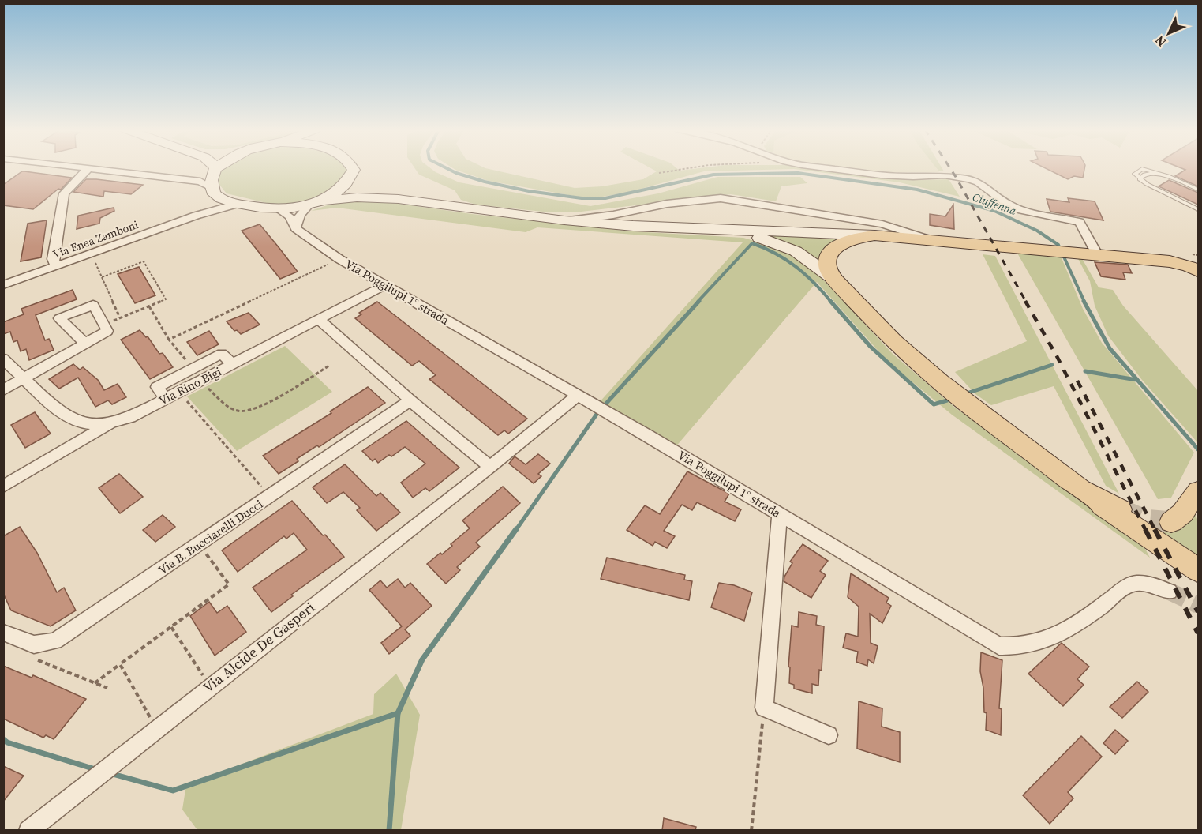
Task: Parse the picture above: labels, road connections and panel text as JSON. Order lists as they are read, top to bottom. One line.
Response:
{"streets":{"street":["Via Enea Zamboni","Via Poggilupi 1° strada","Via Rino Bigi","Via B. Bucciarelli Ducci","Via Alcide De Gasperi"]},"crossings":[["Via Poggilupi 1° strada","Via Rino Bigi"],["Via Poggilupi 1° strada","Via Alcide De Gasperi"]],"water":["Ciuffenna"],"north":"bottom left"}
